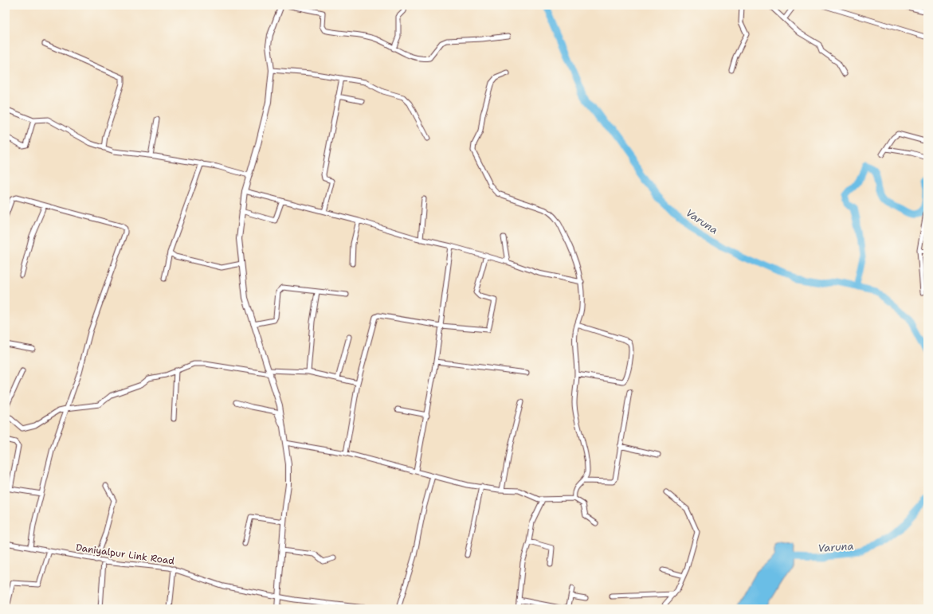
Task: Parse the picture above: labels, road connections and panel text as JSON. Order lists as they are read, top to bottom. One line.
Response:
{"streets":{"street":["Daniyalpur Link Road"]},"water":["Varuna"]}
